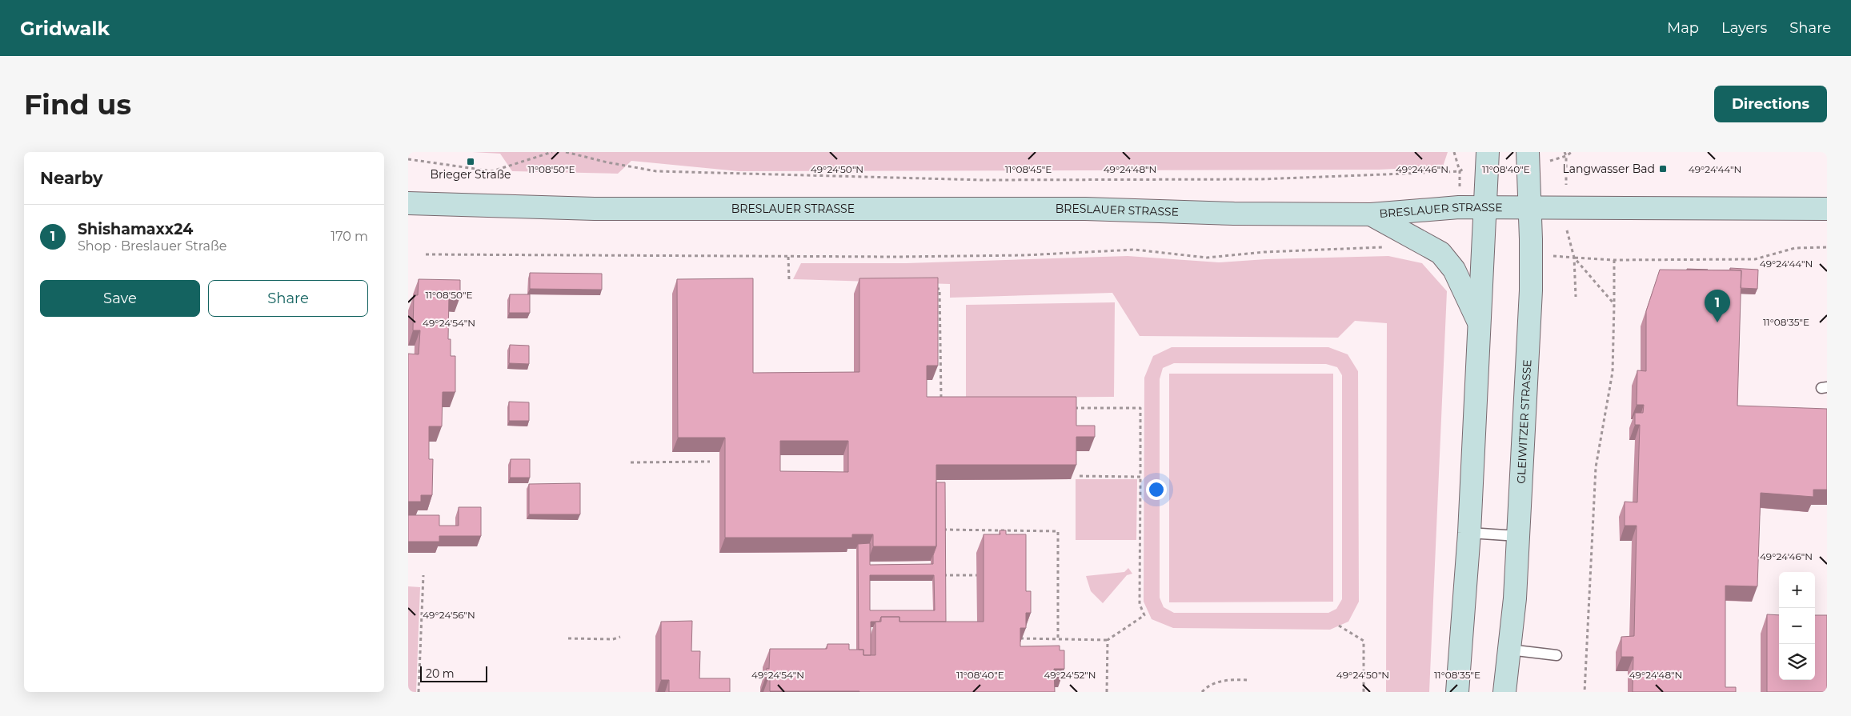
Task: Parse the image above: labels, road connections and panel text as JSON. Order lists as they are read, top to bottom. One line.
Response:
{"streets":{"main road":["BRESLAUER STRASSE","GLEIWITZER STRASSE"]},"crossings":[["BRESLAUER STRASSE","GLEIWITZER STRASSE"]],"places":{"transit":["Brieger Straße","Langwasser Bad"]},"scale_bar":"20 m","page":{"header":"Gridwalk","nav":["Map","Layers","Share"],"buttons":["Directions",["Save","Share"]],"title":"Find us","heading":"Nearby","list":[{"mark":"1","name":"Shishamaxx24","note":"Shop · Breslauer Straße","value":"170 m"}],"pins":"1","map_buttons":["+","−"],"scale":"20 m"},"coordinates":["49°24'48\"N","11°08'50\"E","49°24'50\"N","11°08'45\"E","49°24'46\"N","11°08'40\"E","49°24'44\"N","11°08'35\"E","49°24'54\"N","49°24'56\"N","49°24'52\"N"]}
